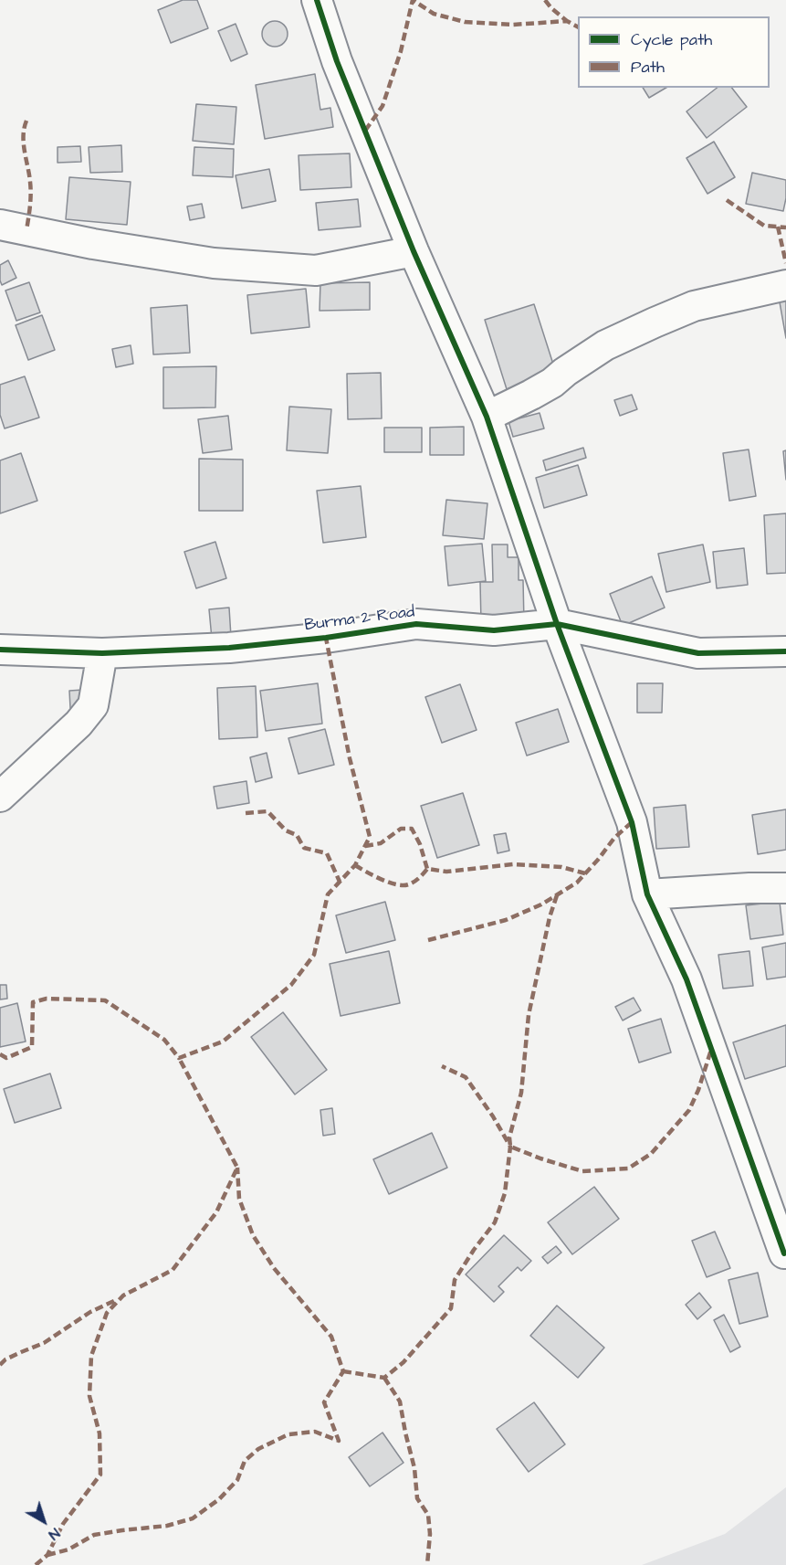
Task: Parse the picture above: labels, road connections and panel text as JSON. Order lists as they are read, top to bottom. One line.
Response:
{"streets":{"street":["Burma 2 Road"]},"legend":["Cycle path","Path"],"north":"bottom right"}
